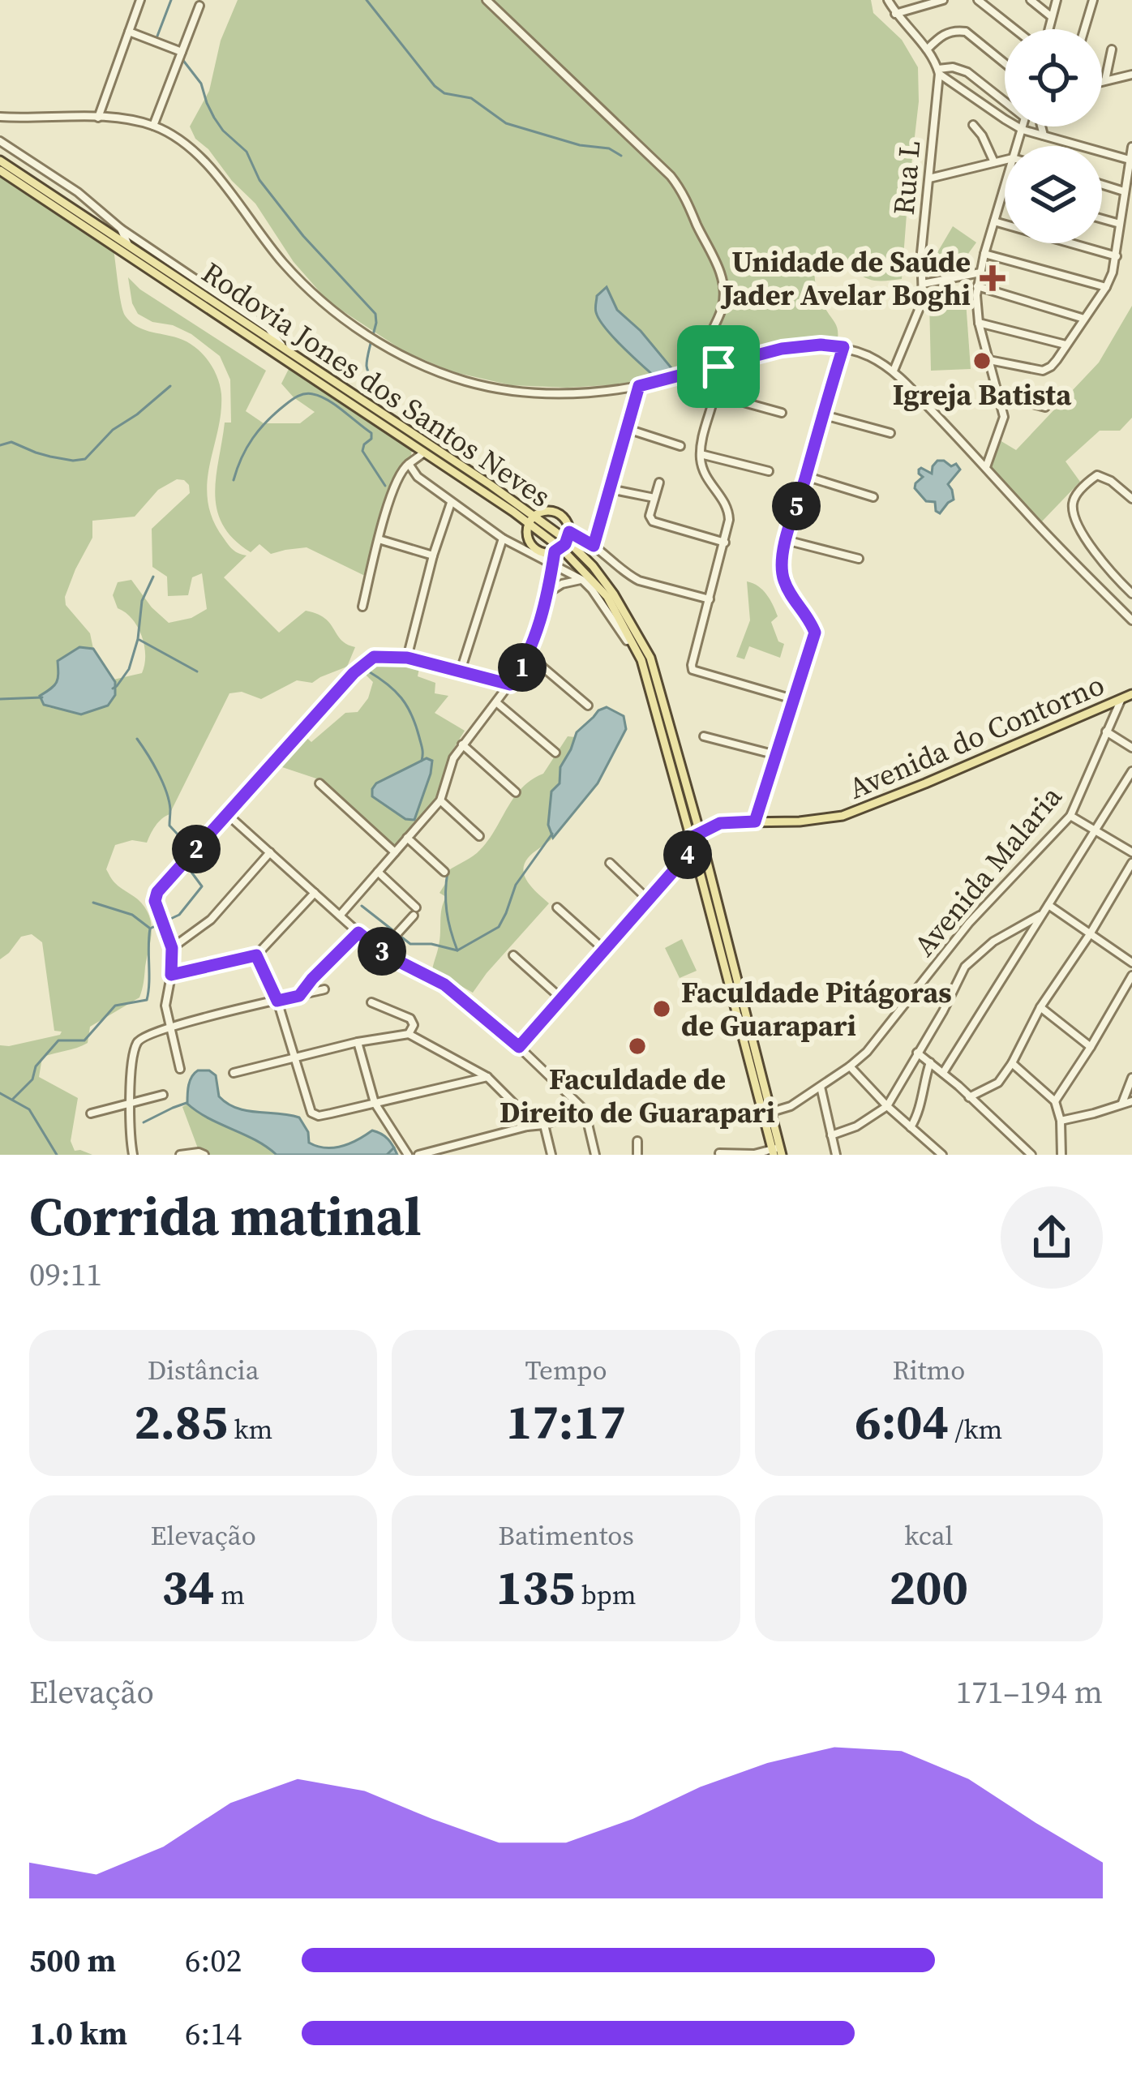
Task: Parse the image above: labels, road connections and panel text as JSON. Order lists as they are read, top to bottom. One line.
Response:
{"streets":{"main road":["Rodovia Jones dos Santos Neves","Avenida do Contorno"],"street":["Rua L","Avenida Malaria"]},"crossings":[["Rodovia Jones dos Santos Neves","Avenida do Contorno"],["Rodovia Jones dos Santos Neves","Avenida Malaria"],["Avenida do Contorno","Avenida Malaria"]],"places":{"health":["Unidade de Saúde Jader Avelar Boghi"],"other":["Igreja Batista","Faculdade Pitágoras de Guarapari","Faculdade de Direito de Guarapari"]},"page":{"pins":["5","1","2","4","3"],"heading":["Corrida matinal","09:11"],"stats":[["Distância","2.85 km"],["Tempo","17:17"],["Ritmo","6:04 /km"],["Elevação","34 m"],["Batimentos","135 bpm"],["kcal","200"]],"chart":["Elevação","171–194 m"],"list":[{"name":"500 m","note":"6:02"},{"name":"1.0 km","note":"6:14"}]}}
